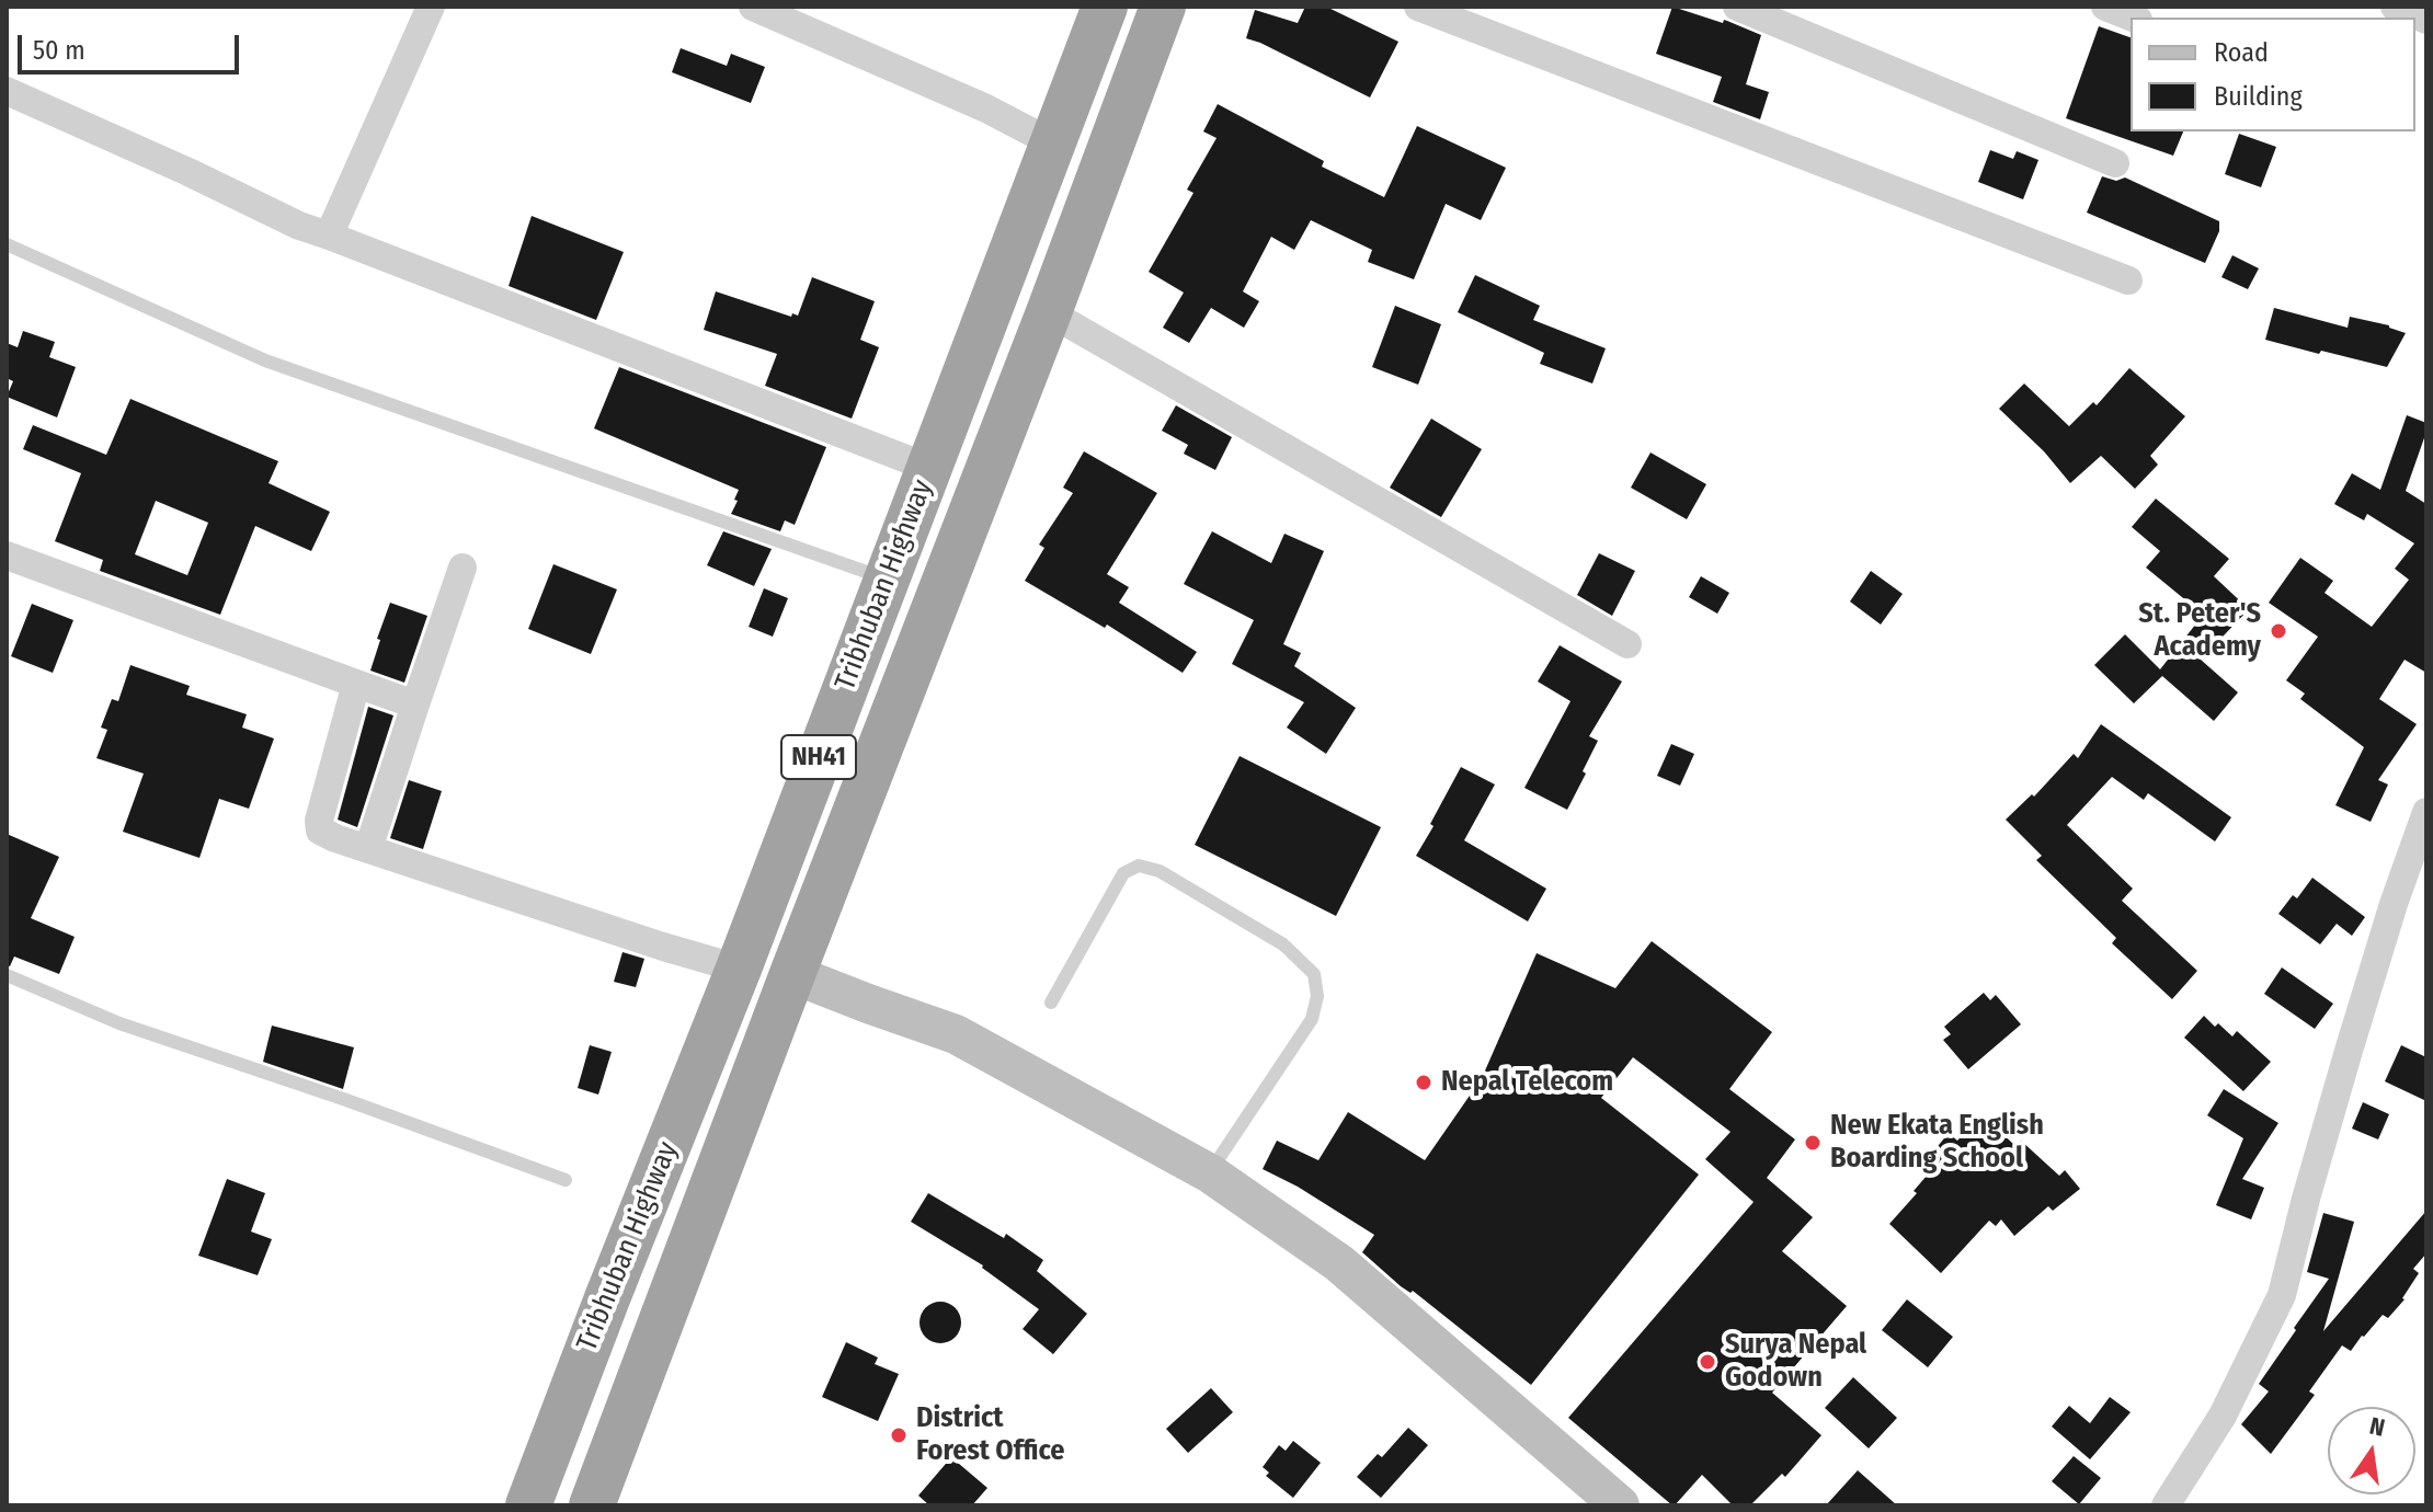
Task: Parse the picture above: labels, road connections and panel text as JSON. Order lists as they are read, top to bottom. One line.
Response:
{"streets":{"highway":["Tribhuban Highway","NH41"]},"places":["St. Peter'S Academy","Nepal Telecom","New Ekata English Boarding School","Surya Nepal Godown","District Forest Office"],"legend":["Road","Building"],"scale_bar":"50 m","north":"top"}
